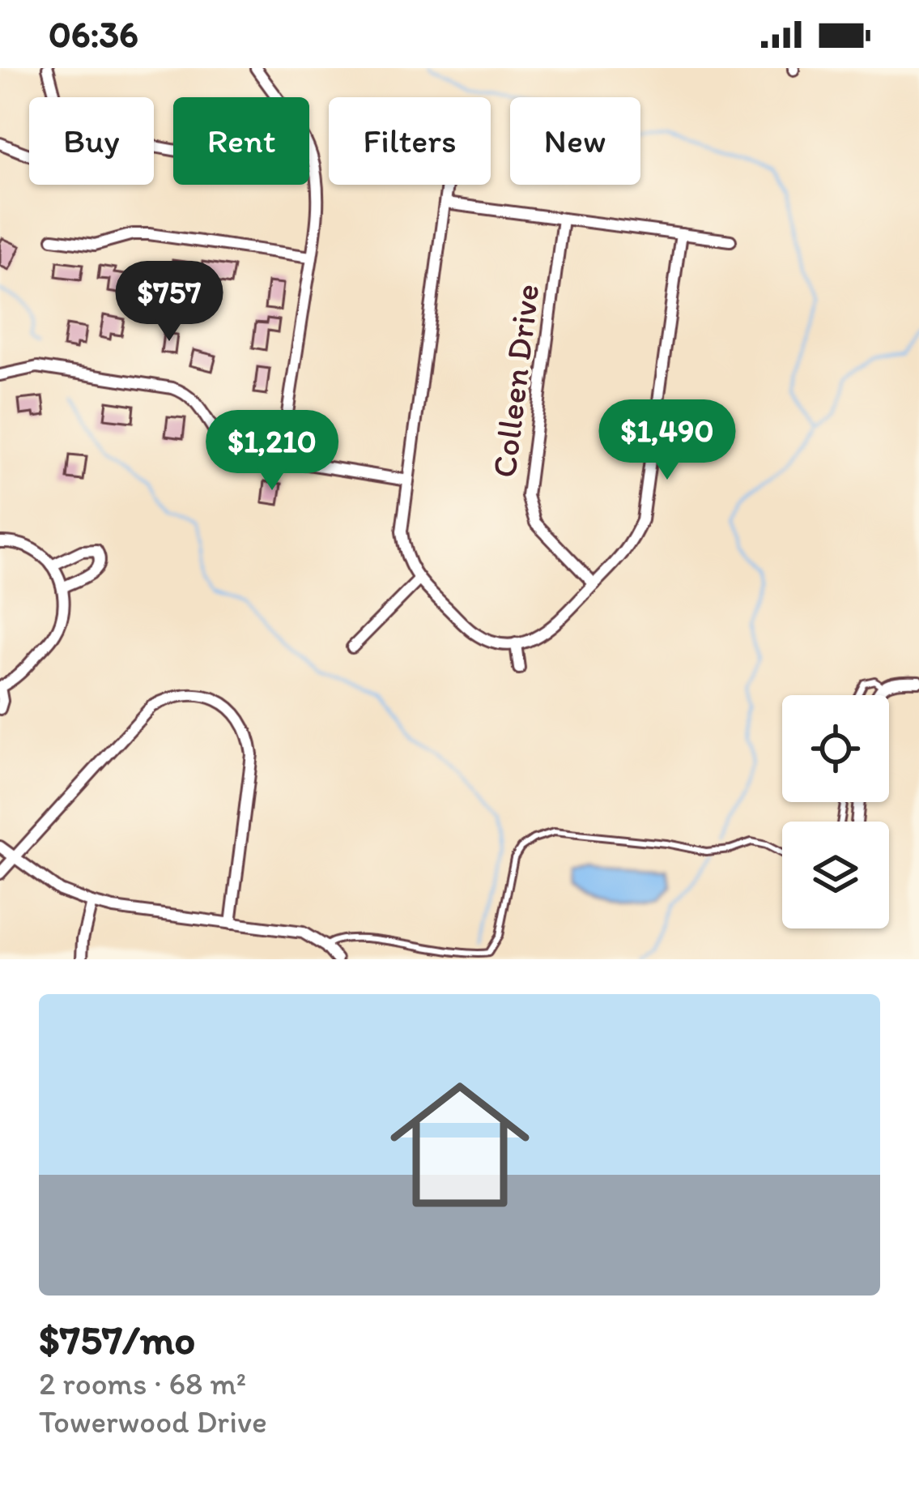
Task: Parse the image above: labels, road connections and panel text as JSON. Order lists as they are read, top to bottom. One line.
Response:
{"streets":{"street":["Colleen Drive"]},"page":{"status":"06:36","chip":["Buy","Rent","Filters","New"],"price":["$757","$1,490","$1,210"],"list":[{"name":"$757/mo","note":"2 rooms · 68 m² · Towerwood Drive"}]}}
